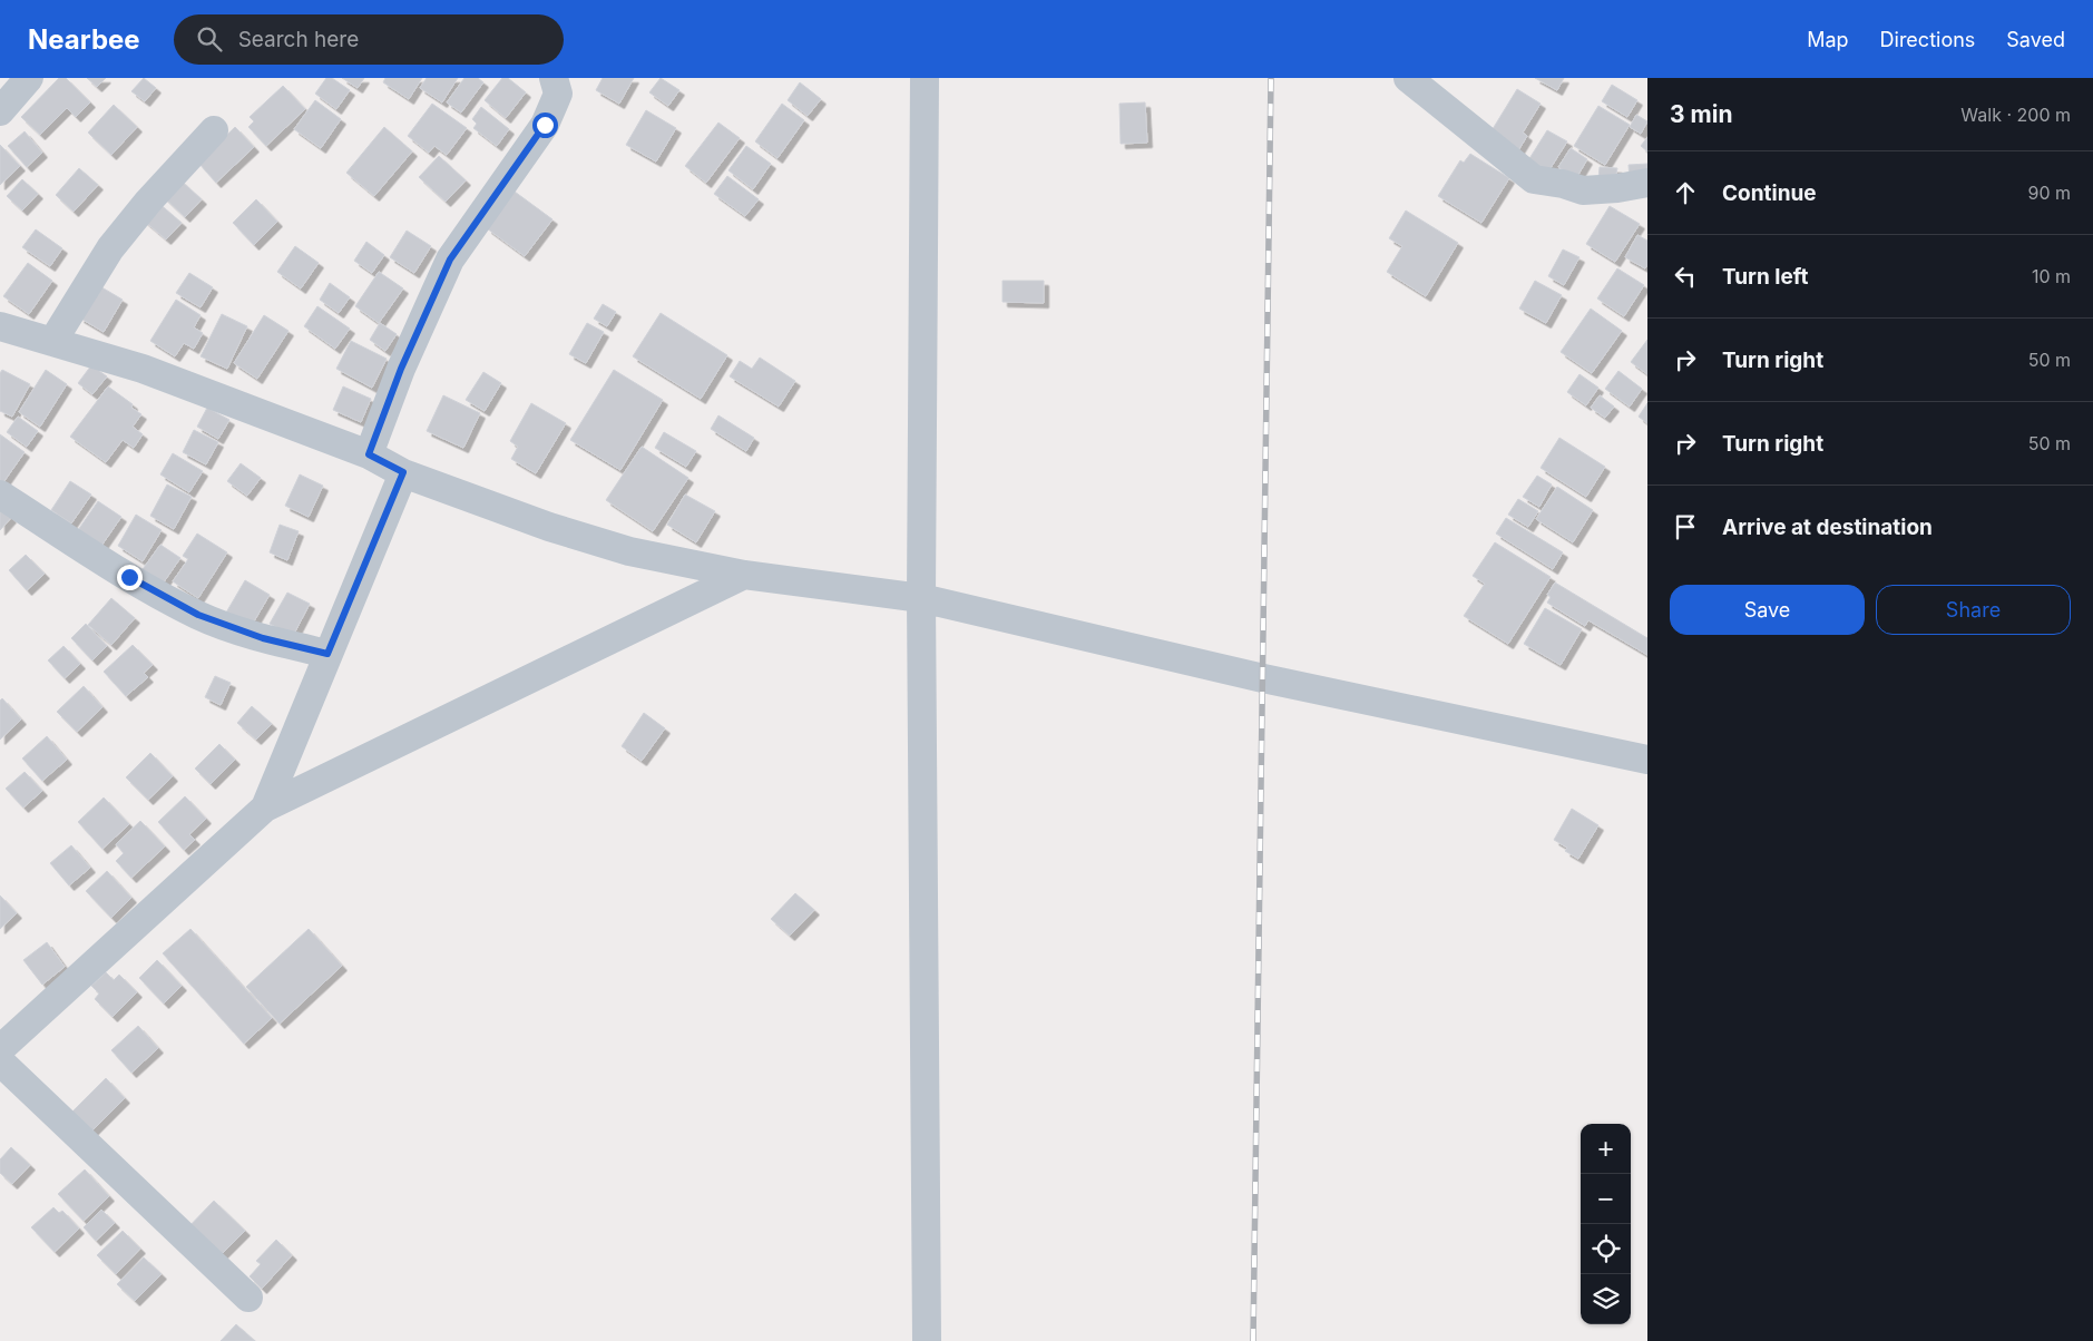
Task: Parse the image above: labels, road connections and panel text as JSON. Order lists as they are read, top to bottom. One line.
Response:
{"page":{"header":"Nearbee","search":"Search here","nav":["Map","Directions","Saved"],"heading":["3 min","Walk · 200 m"],"list":[["Continue","90 m"],["Turn left","10 m"],["Turn right","50 m"],["Turn right","50 m"],"Arrive at destination"],"buttons":["Save","Share"],"map_buttons":["+","−"]}}
